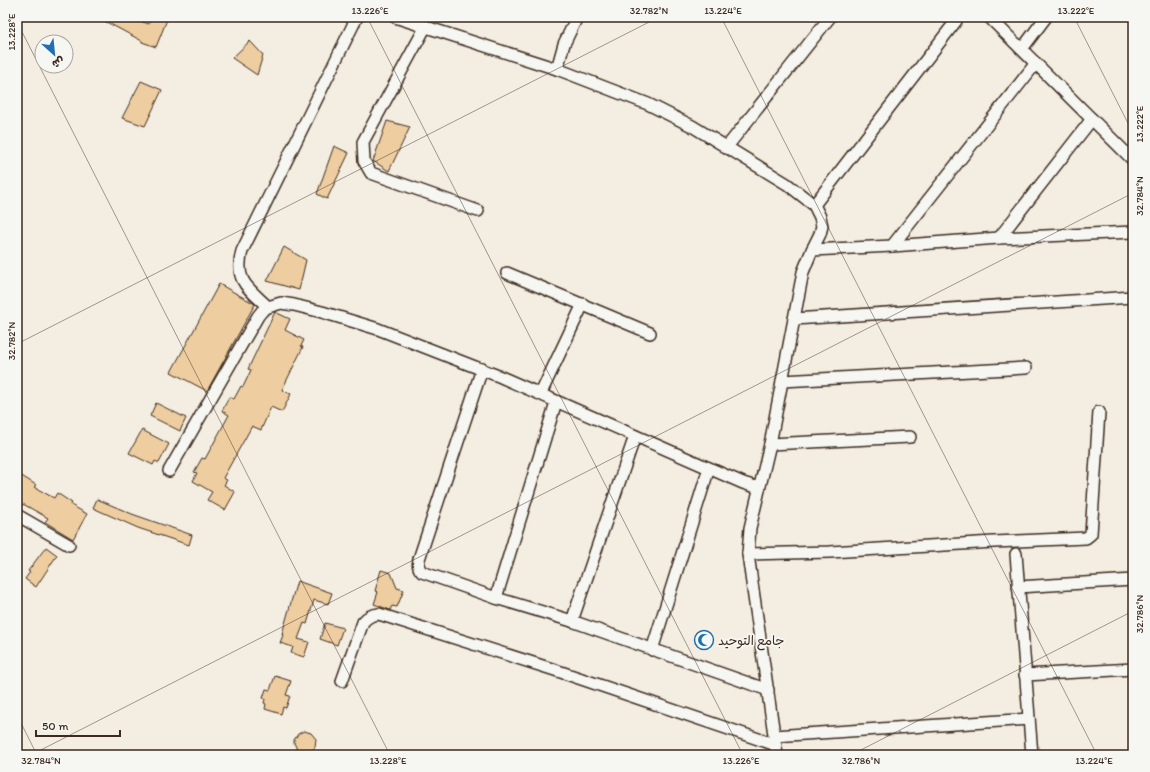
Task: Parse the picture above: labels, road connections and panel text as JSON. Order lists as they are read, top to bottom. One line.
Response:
{"places":{"mosque":["جامع التوحيد"]},"scale_bar":"50 m","north":"bottom right","coordinates":["13.226°E","32.782°N","13.224°E","13.222°E","13.228°E","32.784°N","32.786°N"]}
